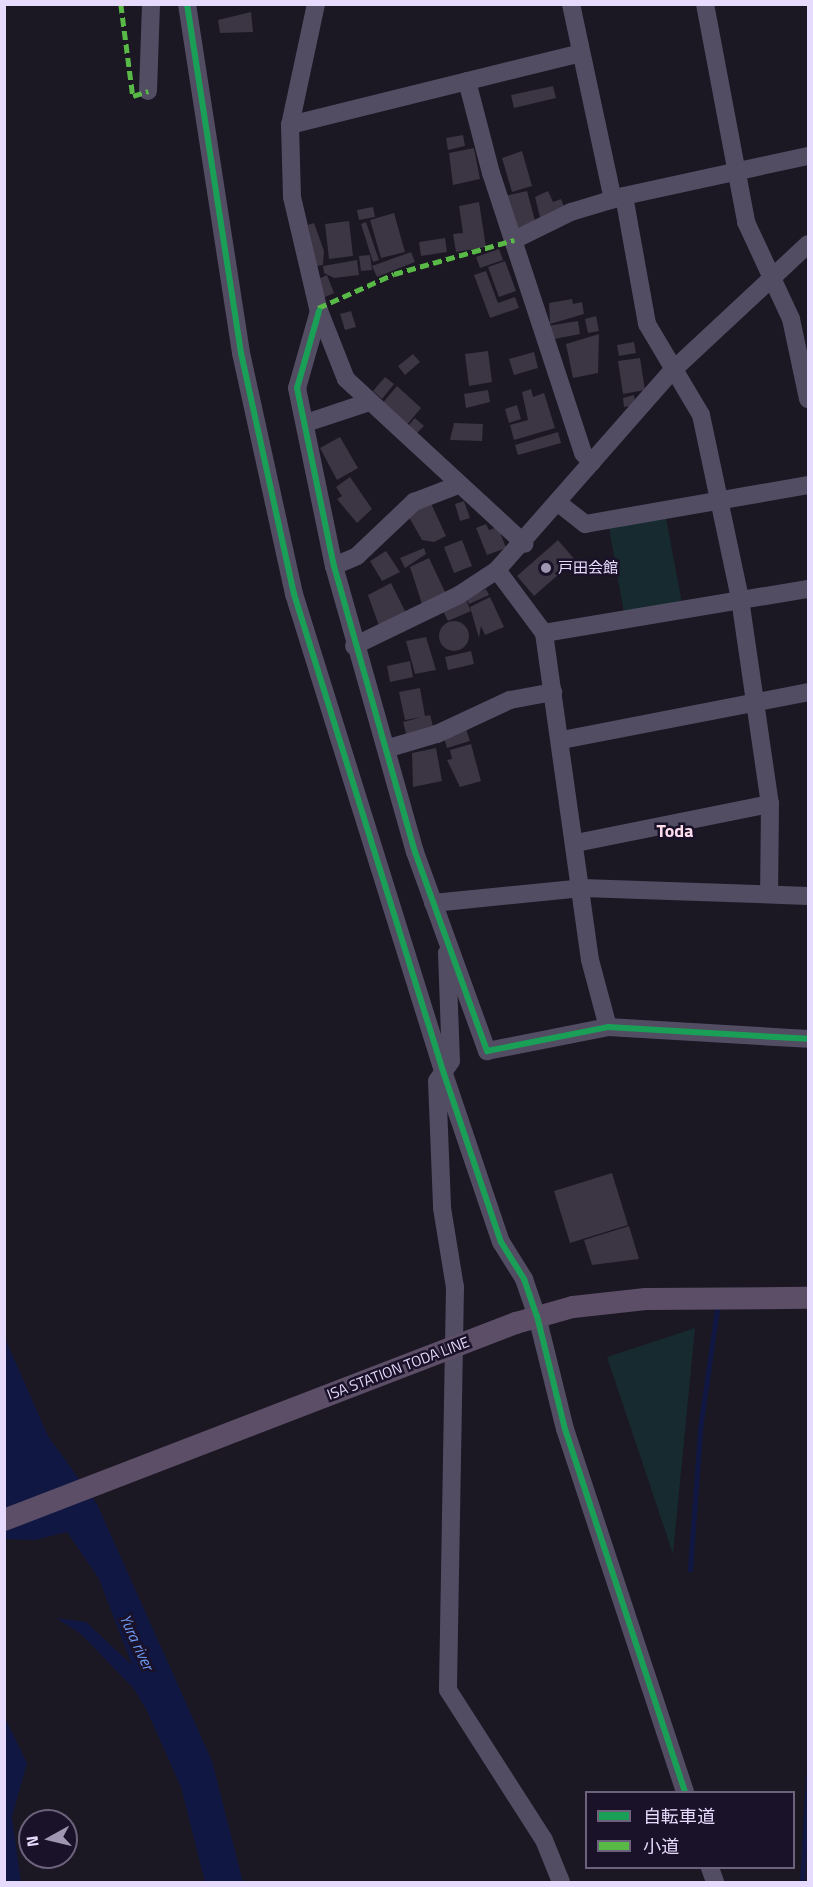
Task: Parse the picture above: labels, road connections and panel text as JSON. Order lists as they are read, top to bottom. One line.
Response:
{"streets":{"main road":["ISA STATION TODA LINE"]},"districts":["Toda"],"water":["Yura river"],"places":["戸田会館"],"legend":["自転車道","小道"],"north":"left"}
